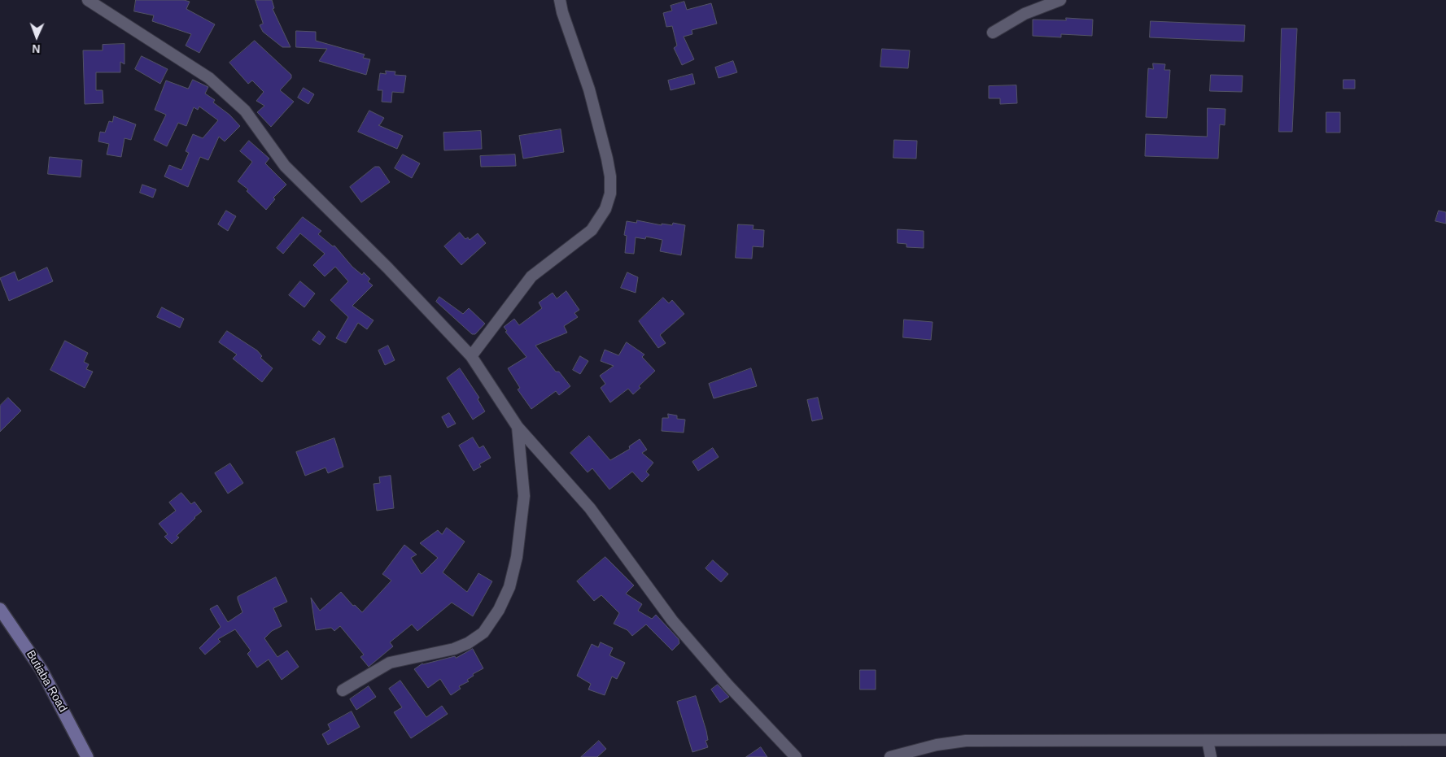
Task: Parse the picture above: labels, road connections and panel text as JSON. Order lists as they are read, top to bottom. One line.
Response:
{"streets":{"main road":["Butiaba Road"]},"north":"bottom"}
